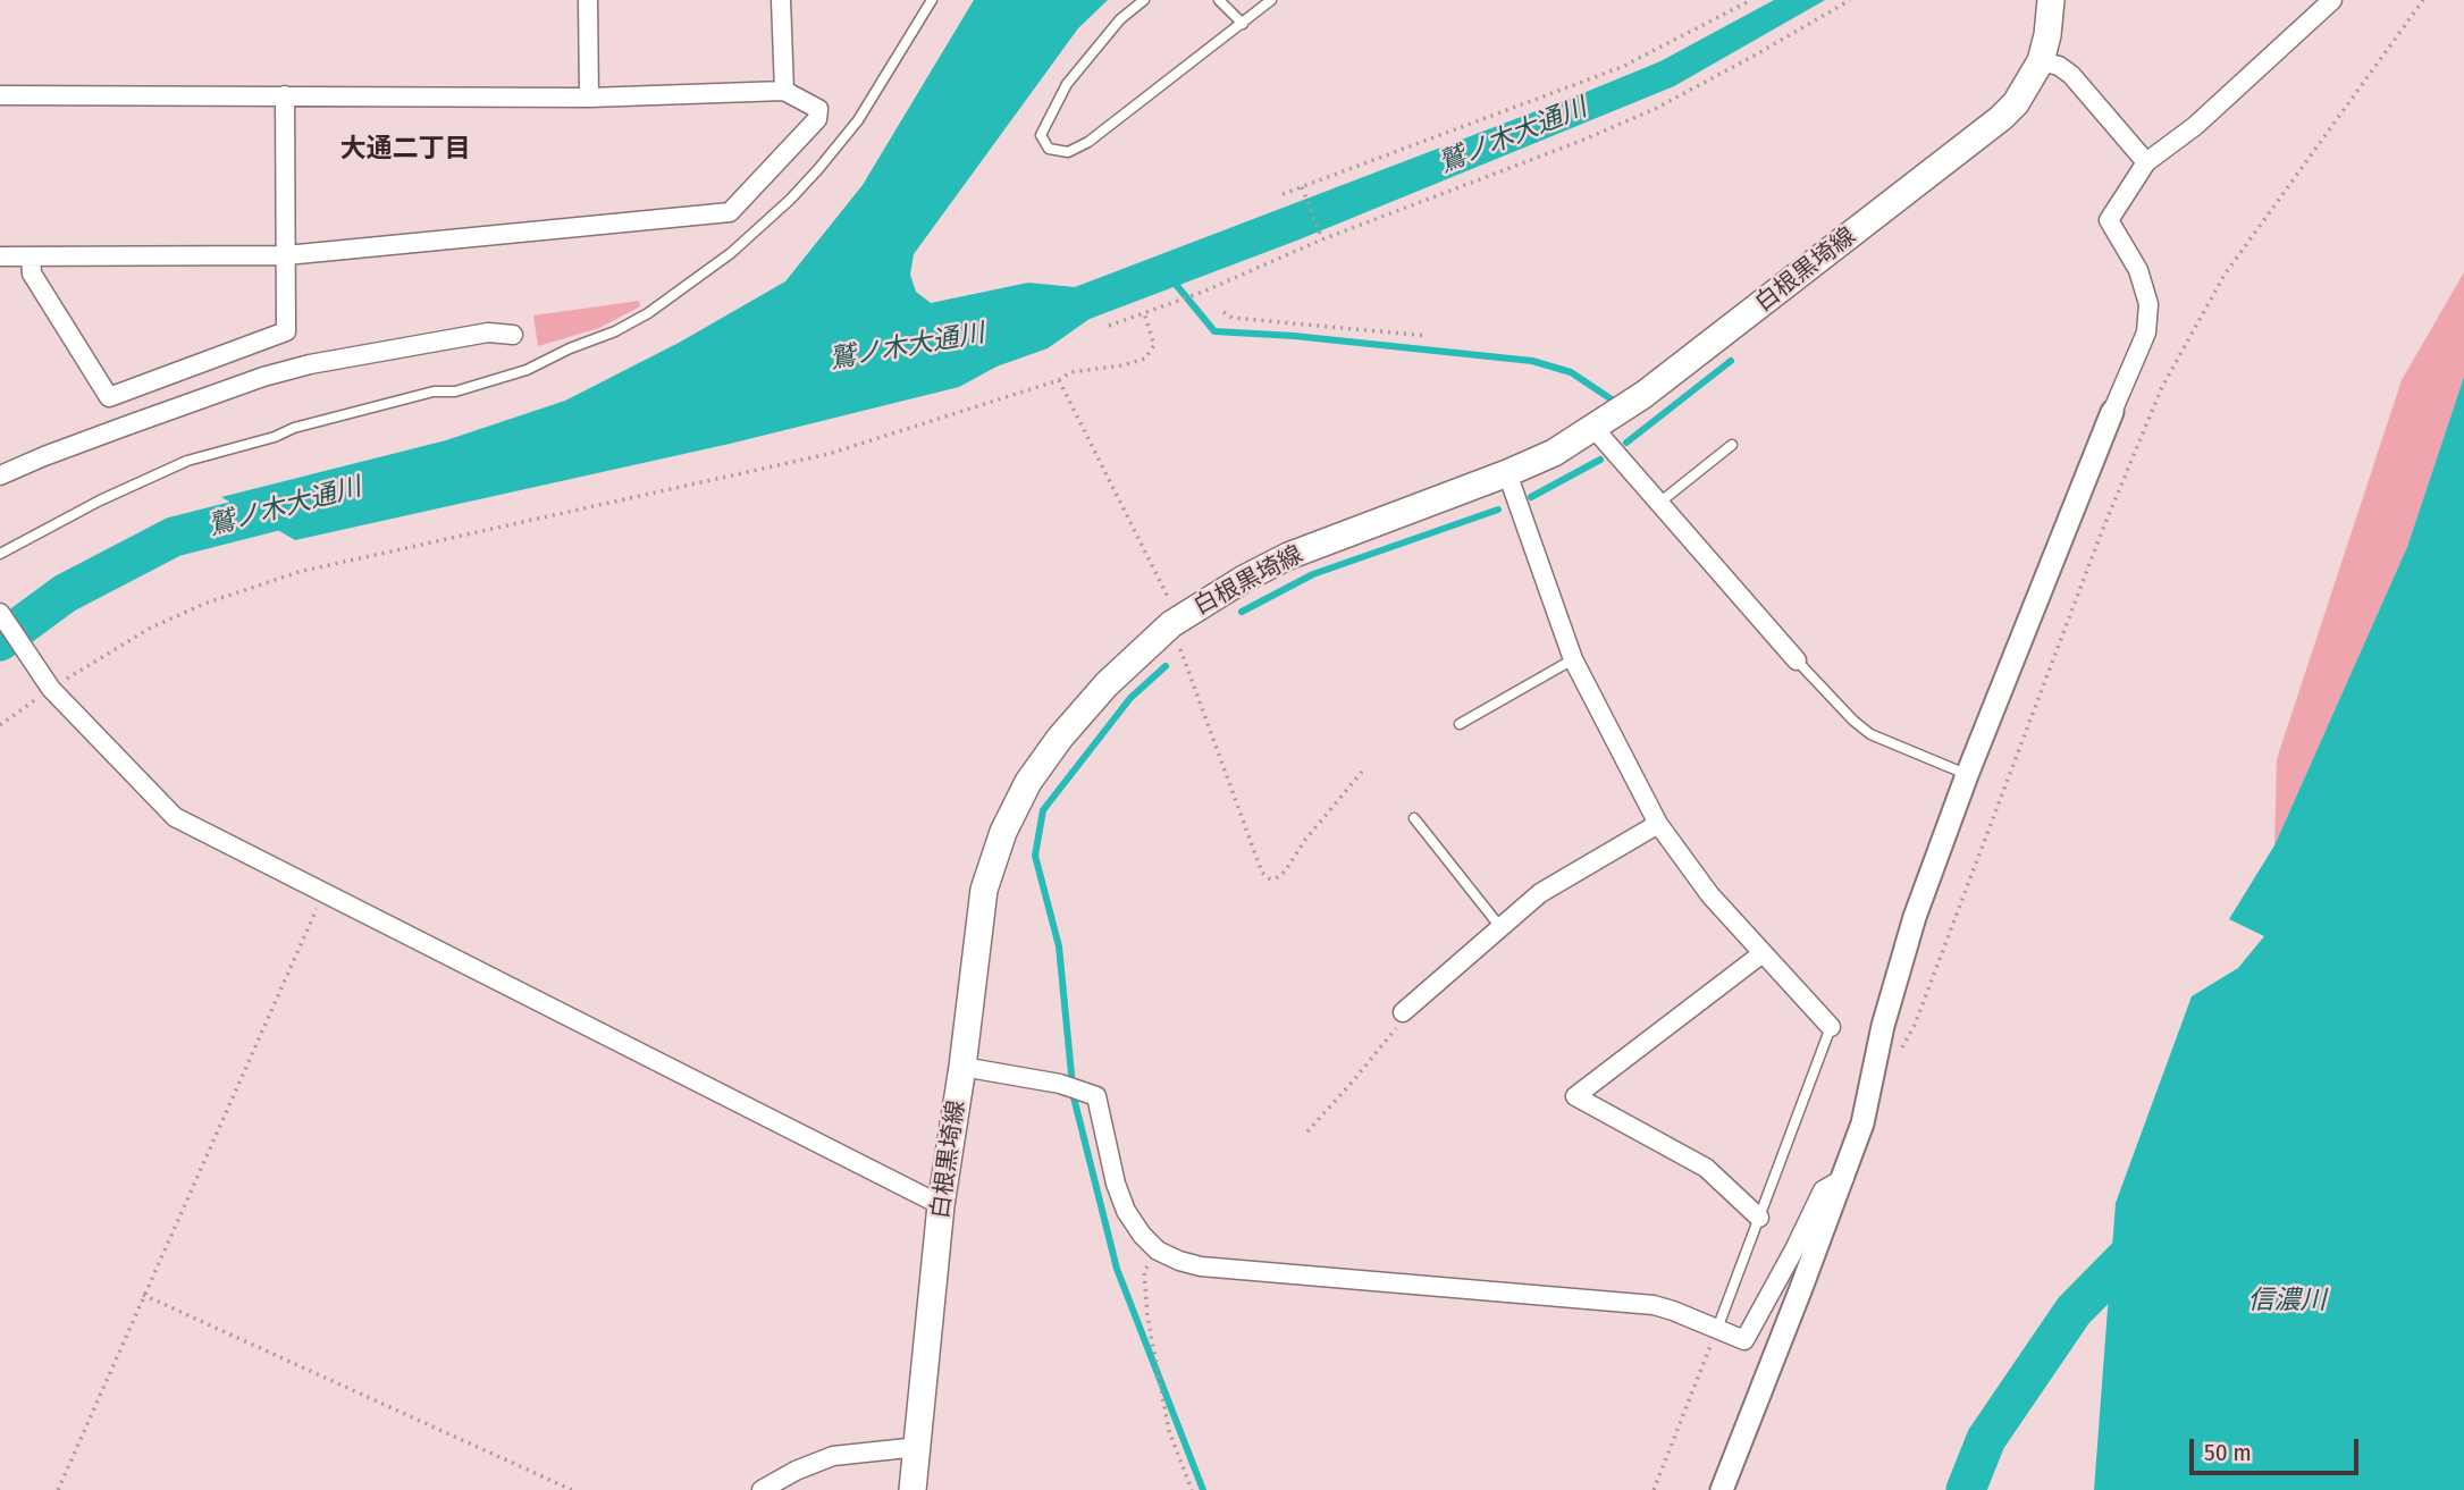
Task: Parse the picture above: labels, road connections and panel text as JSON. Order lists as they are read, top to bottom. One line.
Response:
{"streets":{"main road":["白根黒埼線"]},"districts":["大通二丁目"],"water":["鷲ノ木大通川","信濃川"],"scale_bar":"50 m"}
